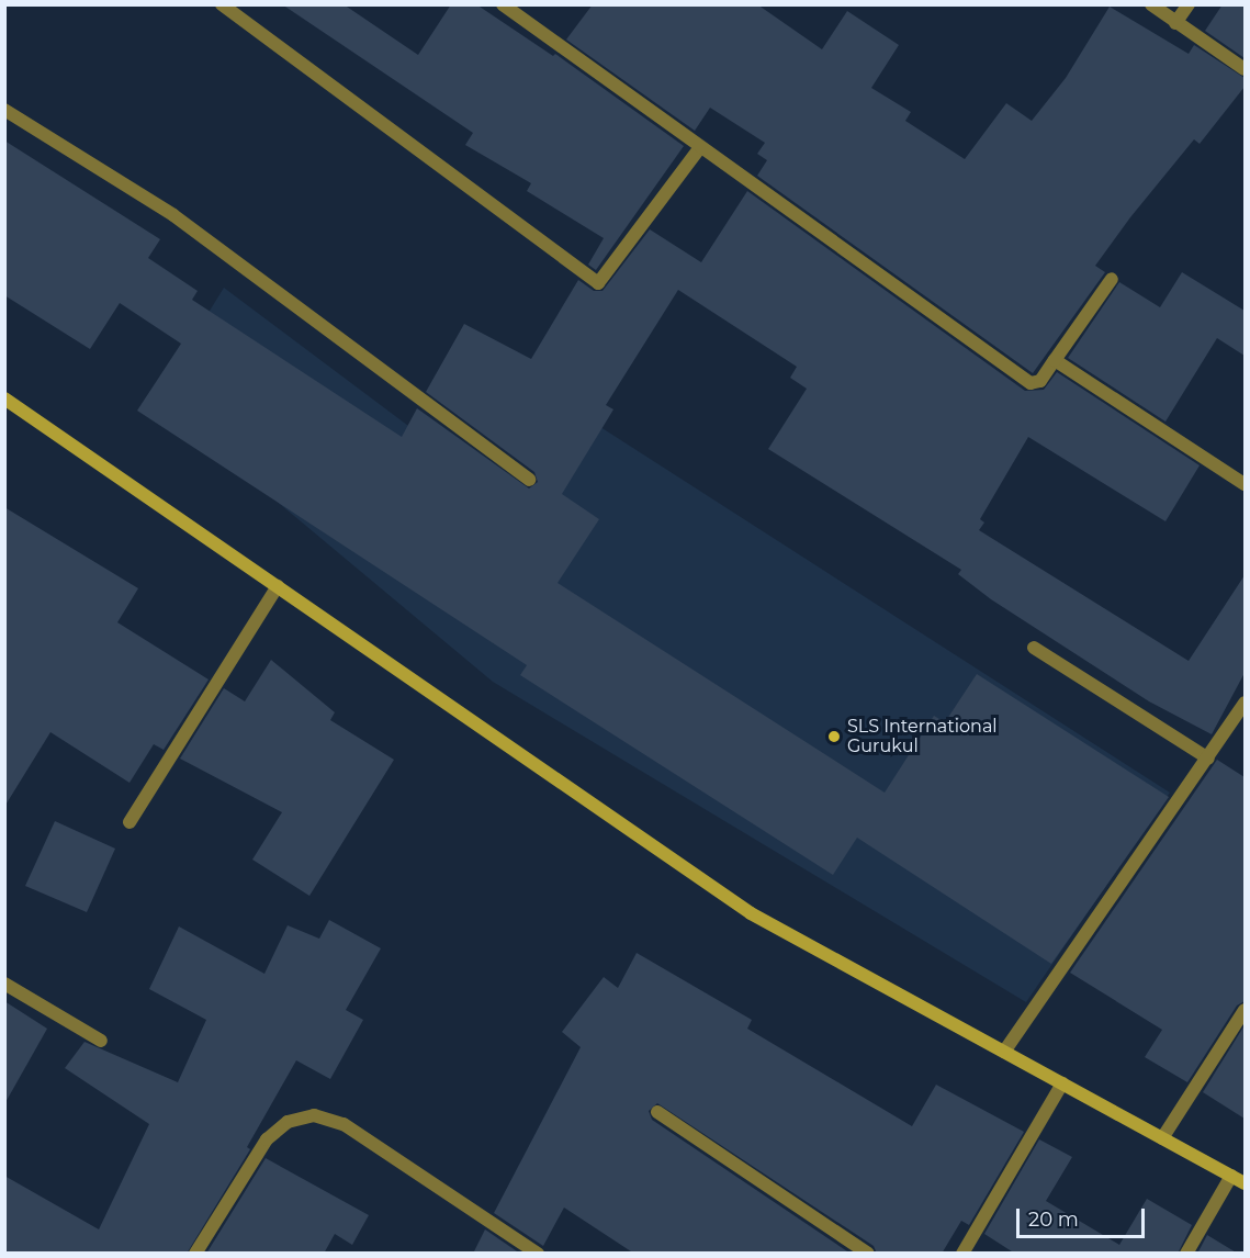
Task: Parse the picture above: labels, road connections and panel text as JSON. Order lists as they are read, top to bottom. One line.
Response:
{"places":["SLS International Gurukul"],"scale_bar":"20 m"}
